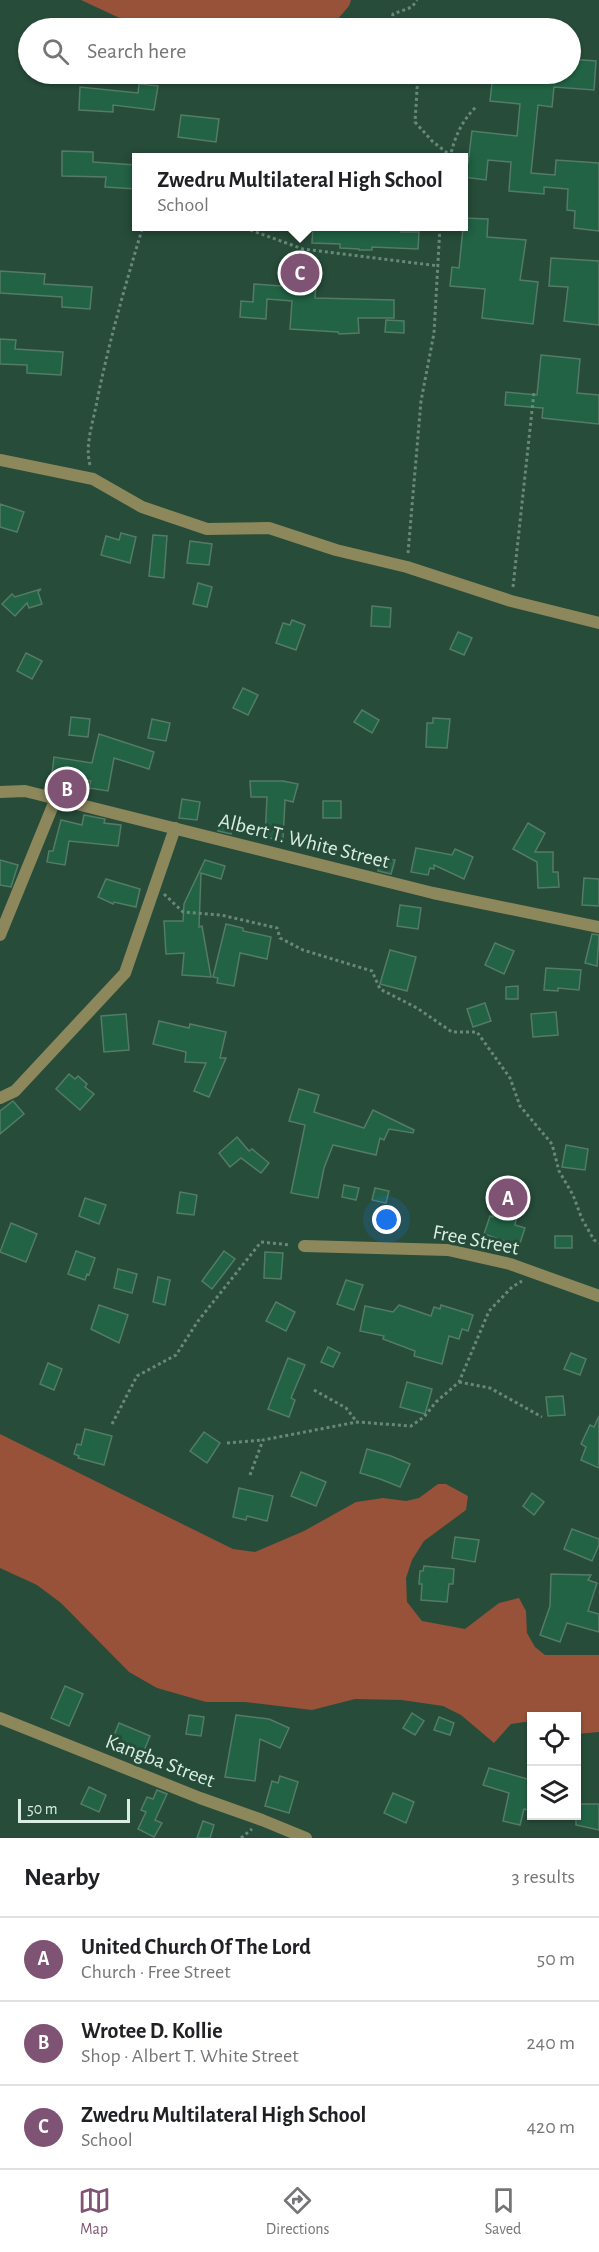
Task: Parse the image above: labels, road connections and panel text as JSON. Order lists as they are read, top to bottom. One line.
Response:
{"streets":{"street":["Albert T. White Street","Free Street","Kangba Street"]},"scale_bar":"50 m","page":{"search":"Search here","popup":["Zwedru Multilateral High School","School"],"pins":["C","B","A"],"scale":"50 m","heading":["Nearby","3 results"],"list":[{"mark":"A","name":"United Church Of The Lord","note":"Church · Free Street","value":"50 m"},{"mark":"B","name":"Wrotee D. Kollie","note":"Shop · Albert T. White Street","value":"240 m"},{"mark":"C","name":"Zwedru Multilateral High School","note":"School","value":"420 m"}],"nav":["Map","Directions","Saved"]}}
